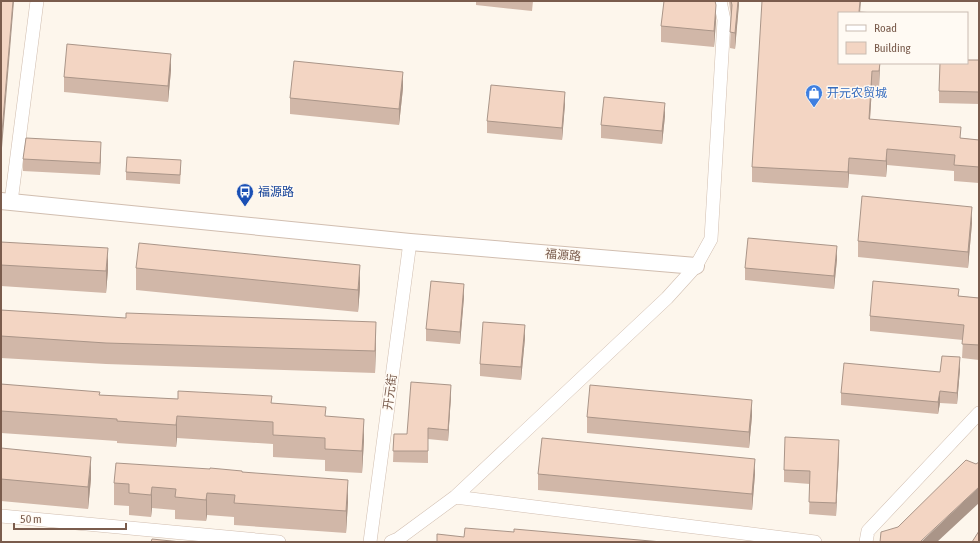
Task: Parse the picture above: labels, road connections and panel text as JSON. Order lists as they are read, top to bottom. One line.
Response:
{"streets":{"street":["福源路","开元街"]},"crossings":[["福源路","开元街"]],"places":{"shop":["开元农贸城"],"bus stop":["福源路"]},"legend":["Road","Building"],"scale_bar":"50 m"}
